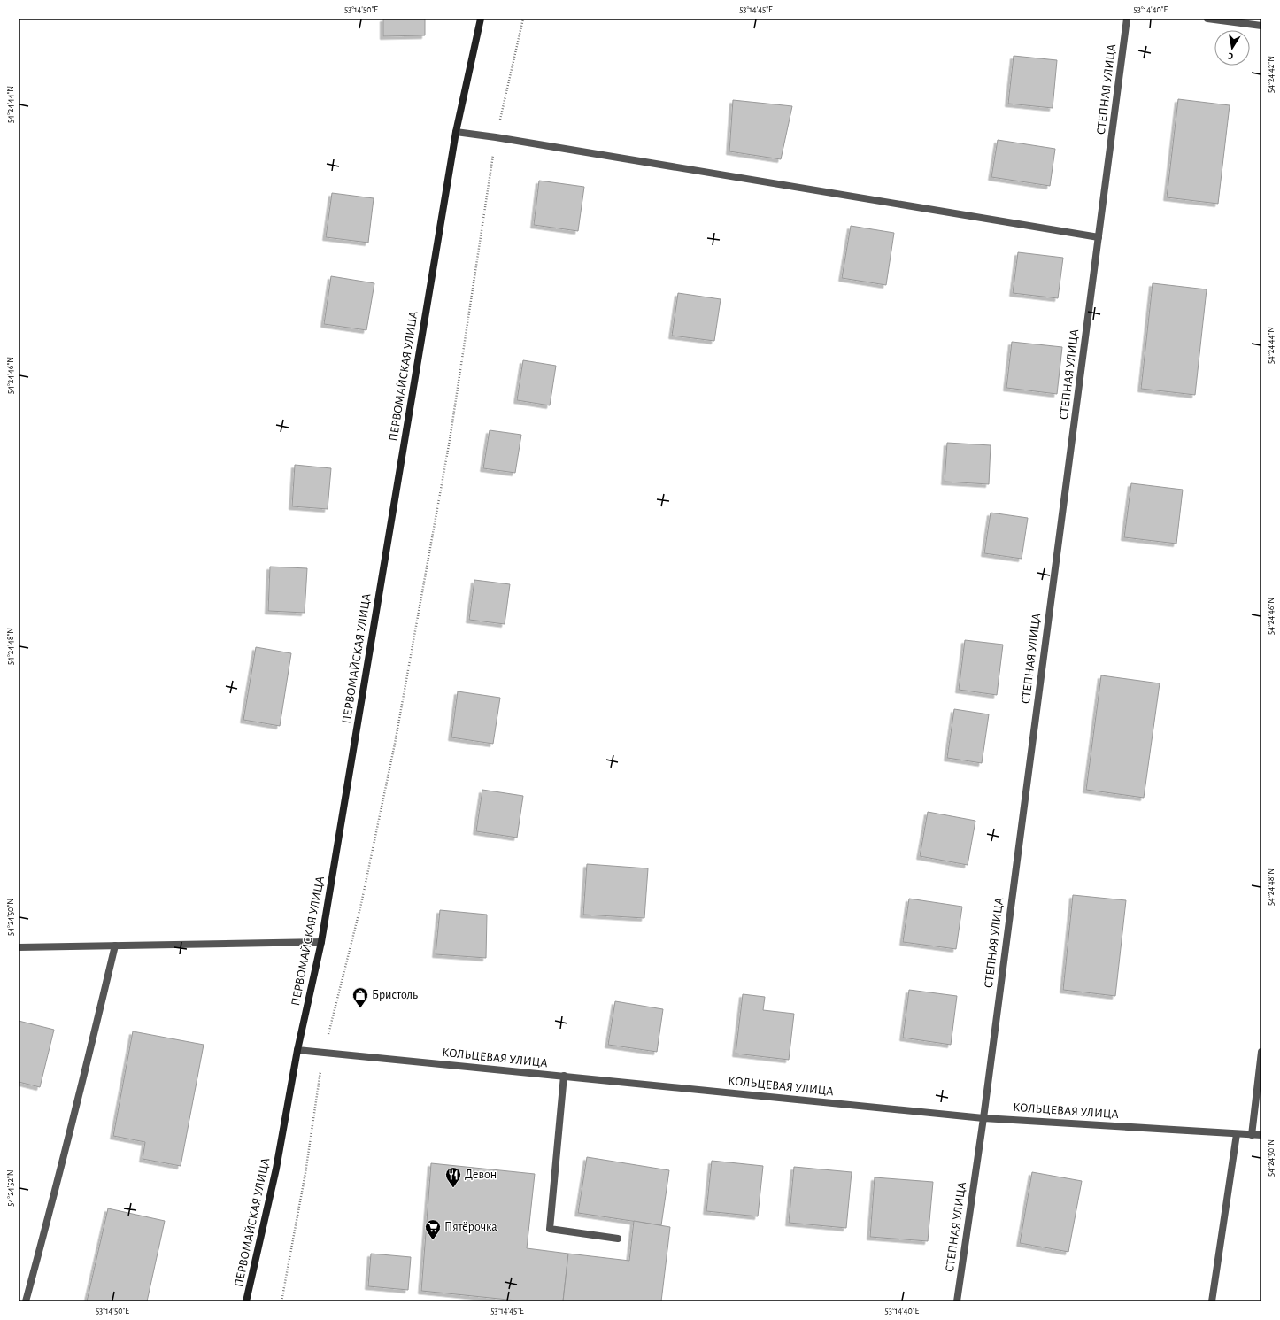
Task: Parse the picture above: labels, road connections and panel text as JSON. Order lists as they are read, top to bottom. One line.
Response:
{"streets":{"street":["СТЕПНАЯ УЛИЦА","ПЕРВОМАЙСКАЯ УЛИЦА","КОЛЬЦЕВАЯ УЛИЦА"]},"crossings":[["СТЕПНАЯ УЛИЦА","КОЛЬЦЕВАЯ УЛИЦА"],["ПЕРВОМАЙСКАЯ УЛИЦА","КОЛЬЦЕВАЯ УЛИЦА"]],"places":{"shop":["Бристоль"],"restaurant":["Девон"],"supermarket":["Пятёрочка"]},"north":"bottom","coordinates":["53°14'50\"E","53°14'45\"E","53°14'40\"E","54°24'42\"N","54°24'44\"N","54°24'46\"N","54°24'48\"N","54°24'50\"N","54°24'52\"N"]}
